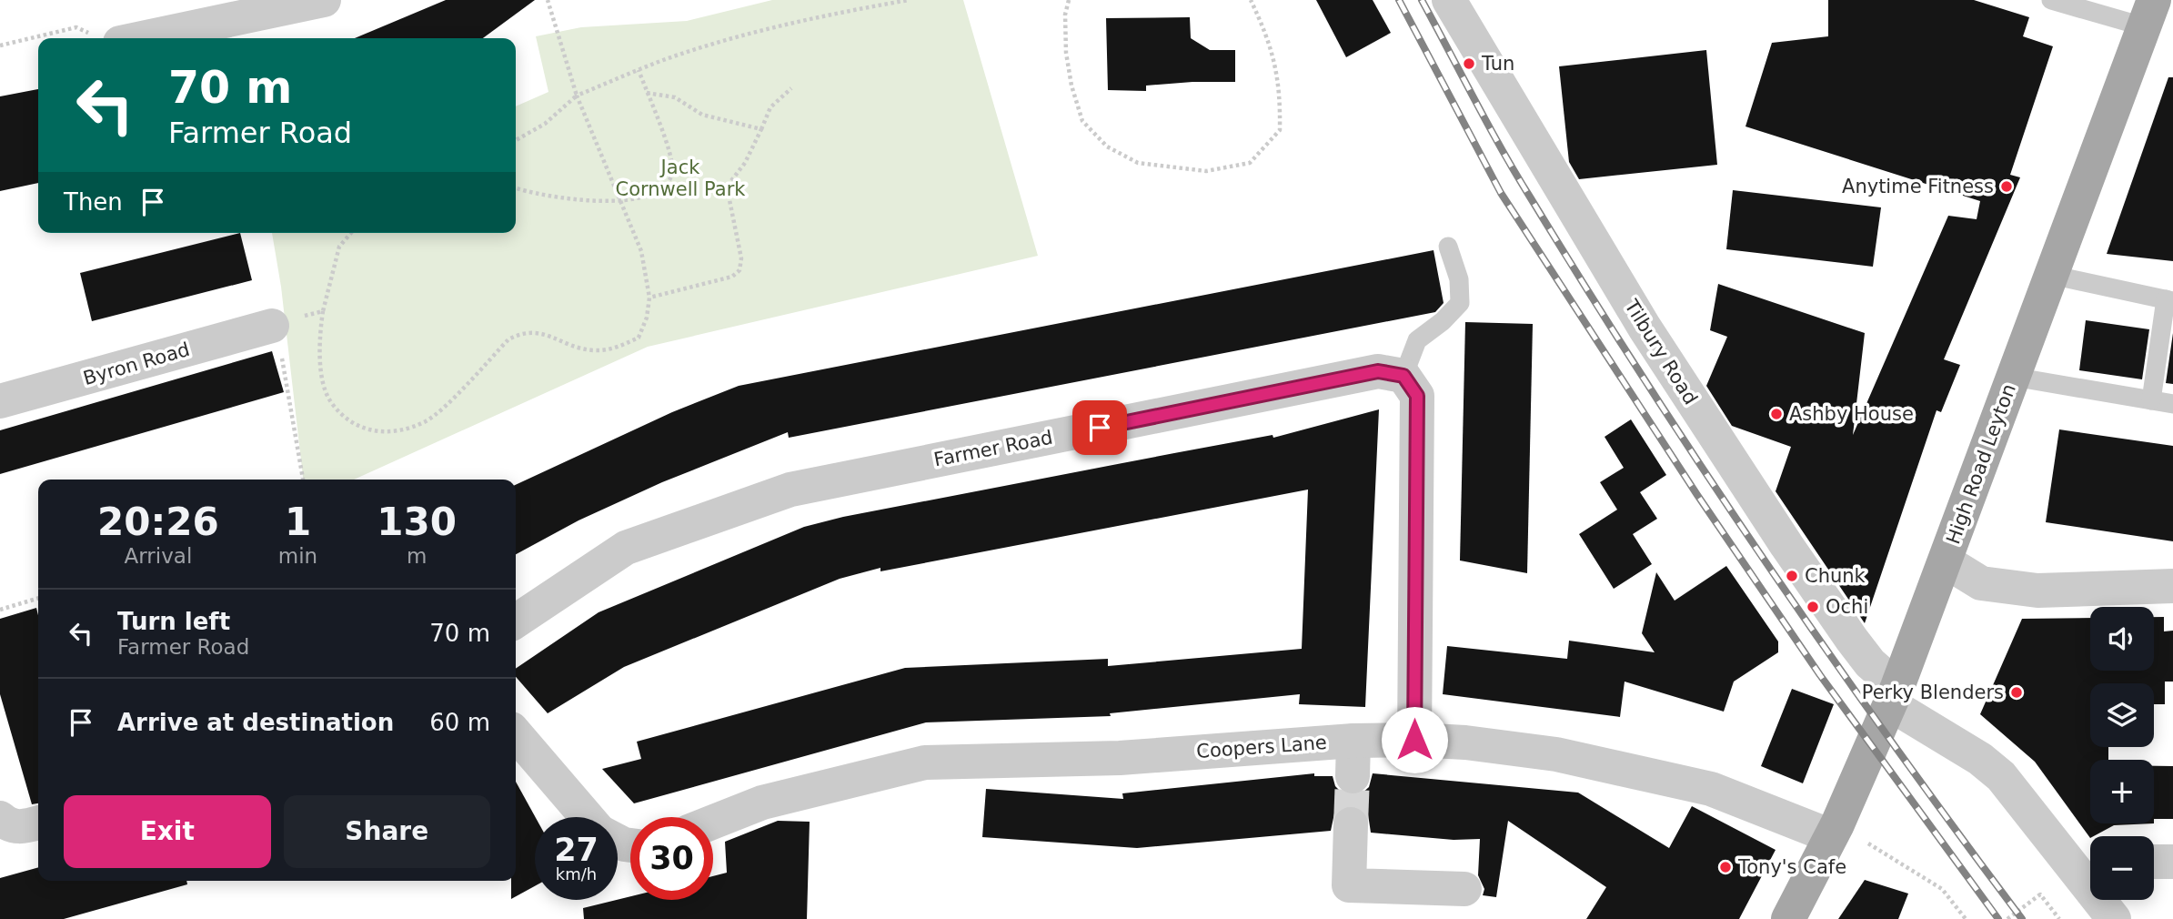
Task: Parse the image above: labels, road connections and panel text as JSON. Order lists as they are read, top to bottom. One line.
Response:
{"streets":{"main road":["High Road Leyton"],"street":["Tilbury Road","Byron Road","Farmer Road","Coopers Lane"]},"crossings":[["Tilbury Road","High Road Leyton"],["High Road Leyton","Coopers Lane"]],"parks":["Jack Cornwell Park"],"places":["Tun","Anytime Fitness","Ashby House","Chunk","Ochi","Perky Blenders","Tony's Cafe"],"page":{"turn":["70 m","Farmer Road"],"then":"Then","eta":["20:26","Arrival","1","min","130","m"],"list":[{"name":"Turn left","note":"Farmer Road","value":"70 m"},{"name":"Arrive at destination","value":"60 m"}],"map_buttons":["+","−"],"buttons":["Exit","Share"],"speed":"27 km/h","limit":"30"}}
